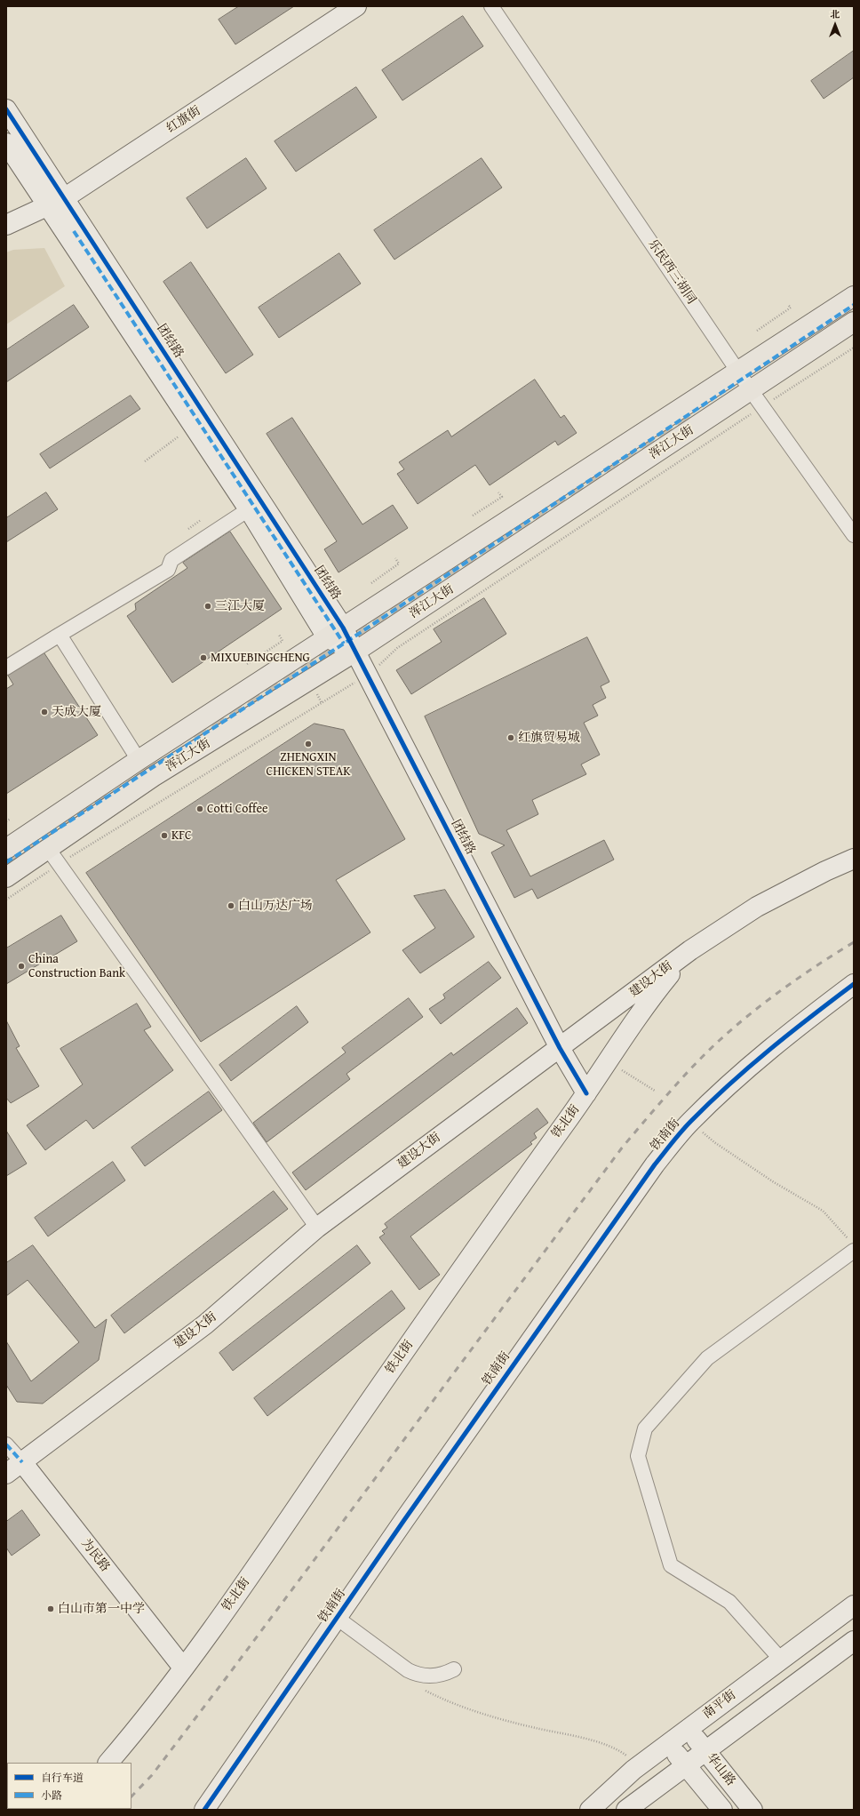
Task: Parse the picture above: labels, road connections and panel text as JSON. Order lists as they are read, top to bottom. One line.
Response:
{"streets":{"main road":["浑江大街"],"street":["红旗街","乐民西三胡同","团结路","建设大街","铁北街","铁南街","为民路","南平街","华山路"]},"crossings":[["红旗街","团结路"],["乐民西三胡同","浑江大街"],["团结路","浑江大街"],["团结路","建设大街"],["团结路","铁北街"],["建设大街","铁北街"],["建设大街","为民路"],["铁北街","为民路"],["南平街","华山路"]],"places":["三江大厦","MIXUEBINGCHENG","天成大厦","红旗贸易城","ZHENGXIN CHICKEN STEAK","Cotti Coffee","KFC","白山万达广场","China Construction Bank","白山市第一中学"],"legend":["自行车道","小路"],"north":"top"}
